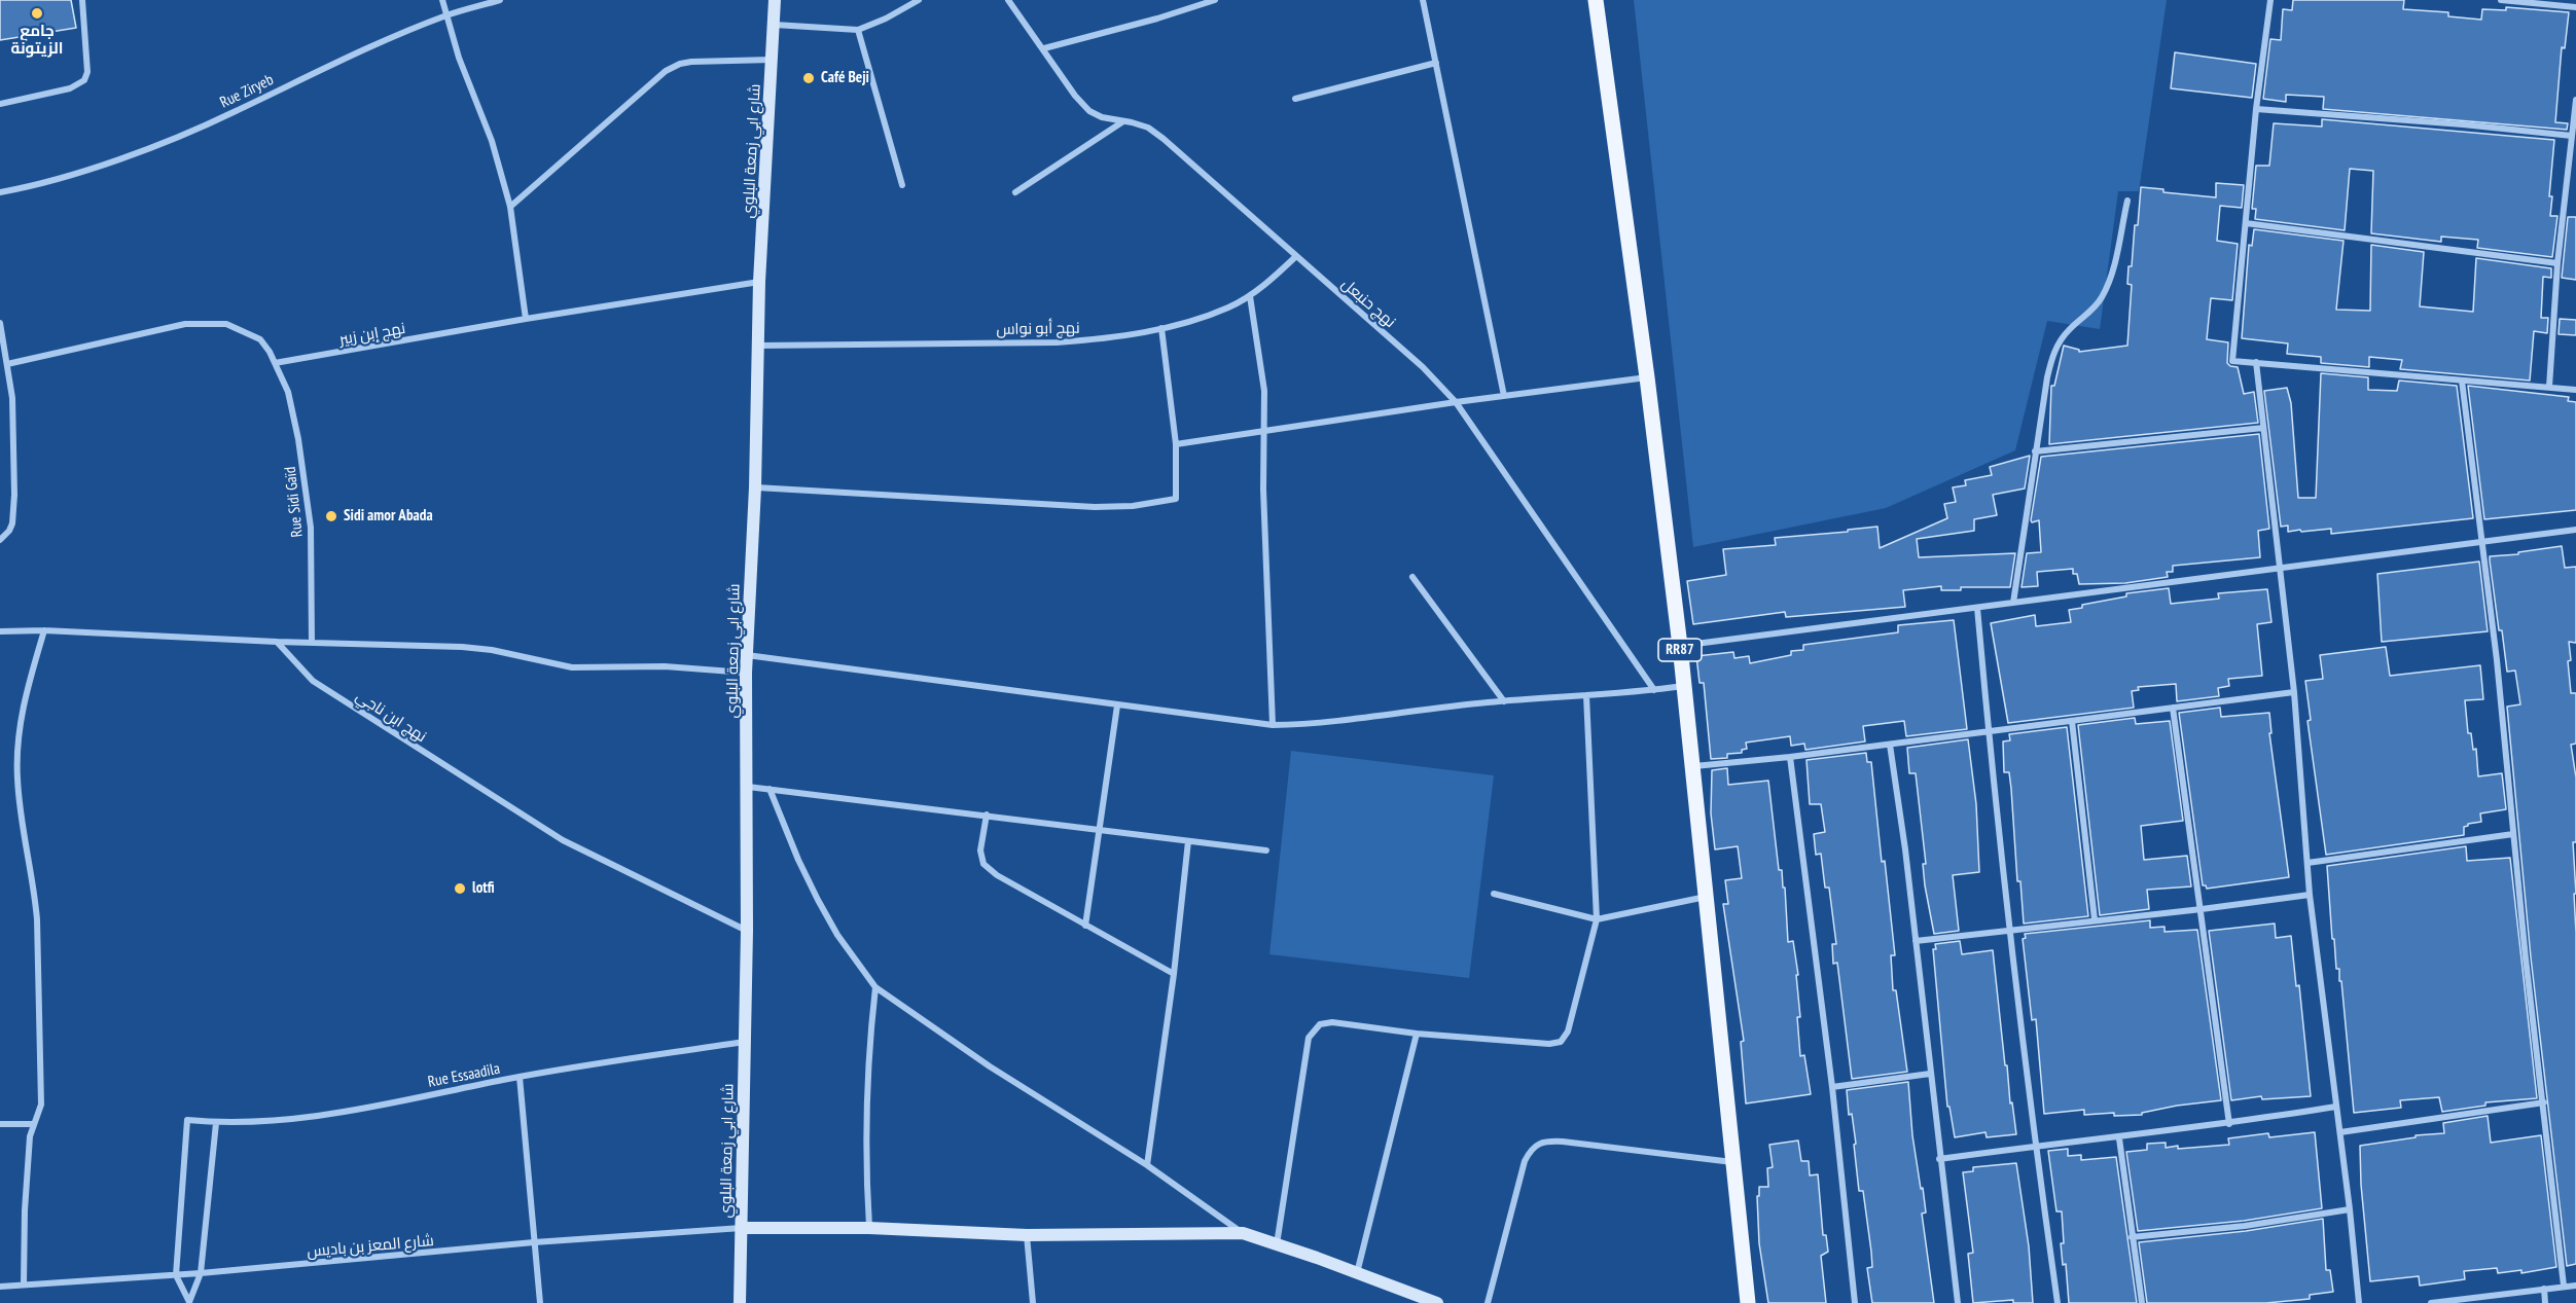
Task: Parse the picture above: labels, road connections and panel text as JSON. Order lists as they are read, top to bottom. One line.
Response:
{"streets":{"main road":["شارع ابي زمعة البلوي","RR87"],"street":["Rue Ziryeb","نهج حنبعل","نهج أبو نواس","نهج إبن زبير","Rue Sidi Gaïd","نهج ابن ناجي","Rue Essaadila","شارع المعز بن باديس"]},"crossings":[["شارع ابي زمعة البلوي","نهج أبو نواس"],["شارع ابي زمعة البلوي","نهج إبن زبير"],["شارع ابي زمعة البلوي","نهج ابن ناجي"],["شارع ابي زمعة البلوي","Rue Essaadila"],["شارع ابي زمعة البلوي","شارع المعز بن باديس"],["نهج حنبعل","نهج أبو نواس"],["نهج إبن زبير","Rue Sidi Gaïd"],["Rue Essaadila","شارع المعز بن باديس"]],"places":["جامع الزيتونة","Café Beji","Sidi amor Abada","lotfi"]}
